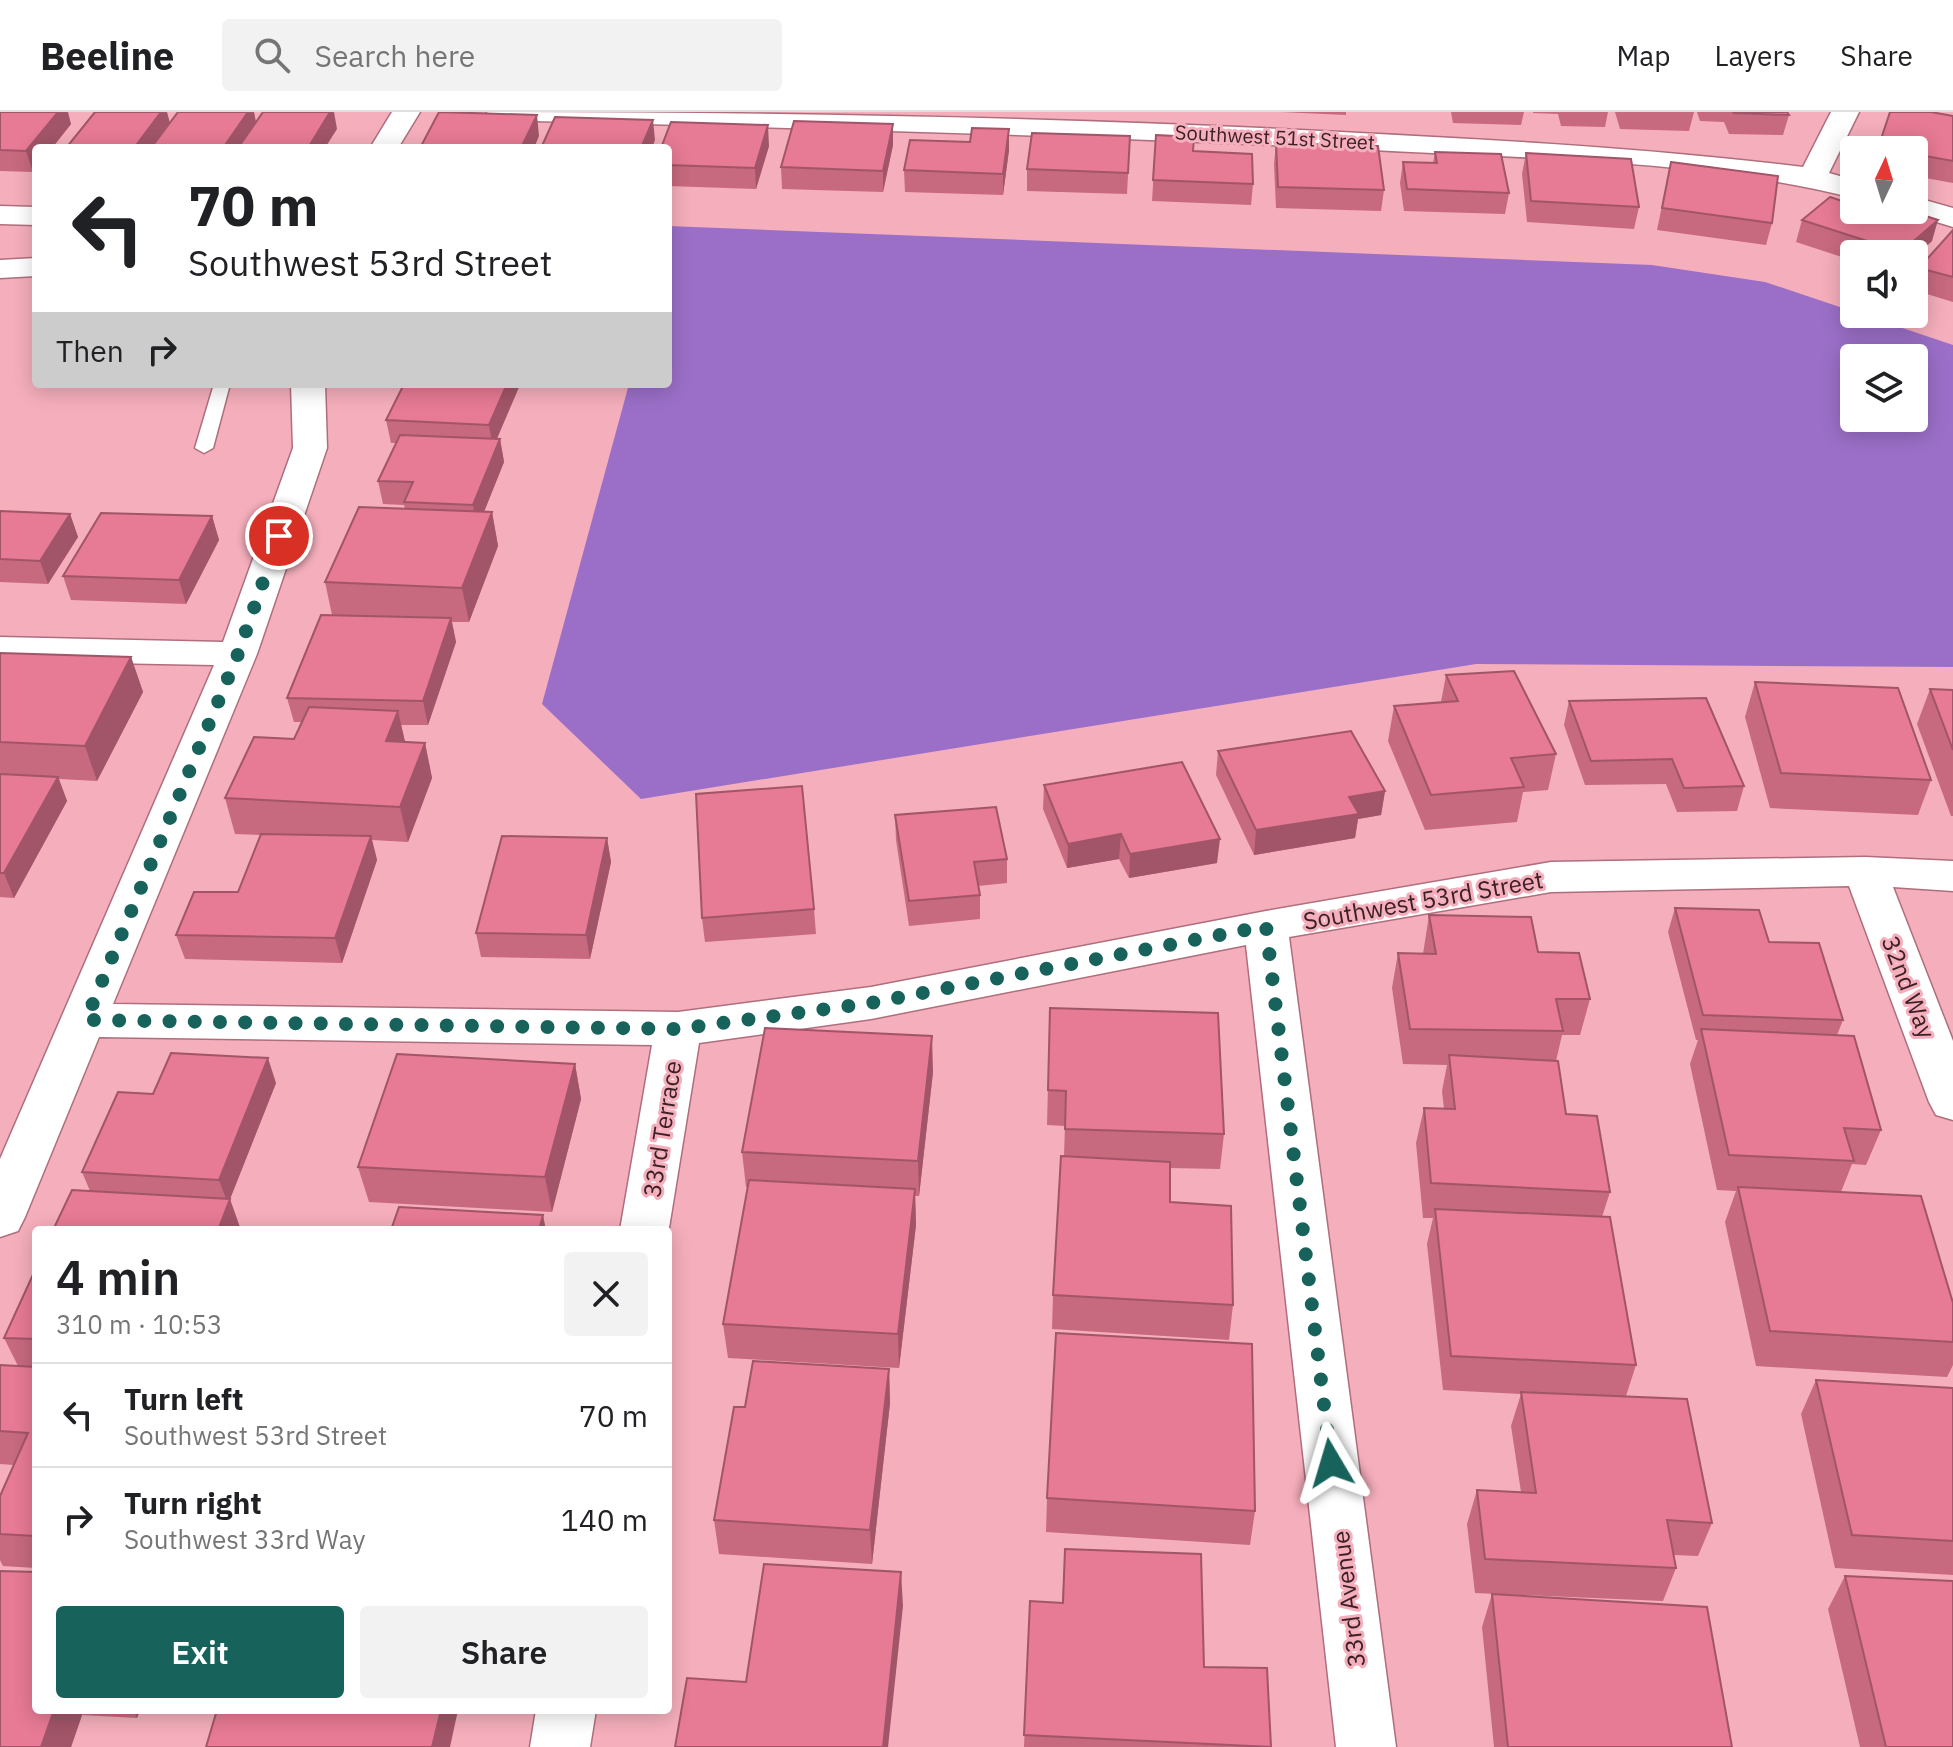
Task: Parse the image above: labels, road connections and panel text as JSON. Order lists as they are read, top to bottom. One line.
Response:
{"streets":{"street":["Southwest 51st Street","Southwest 53rd Street","32nd Way","33rd Terrace","33rd Avenue"]},"crossings":[["Southwest 53rd Street","32nd Way"],["Southwest 53rd Street","33rd Terrace"],["Southwest 53rd Street","33rd Avenue"]],"north":"top","page":{"header":"Beeline","search":"Search here","nav":["Map","Layers","Share"],"turn":["70 m","Southwest 53rd Street"],"then":"Then","heading":["4 min","310 m · 10:53"],"list":[{"name":"Turn left","note":"Southwest 53rd Street","value":"70 m"},{"name":"Turn right","note":"Southwest 33rd Way","value":"140 m"}],"buttons":["Exit","Share"]}}
